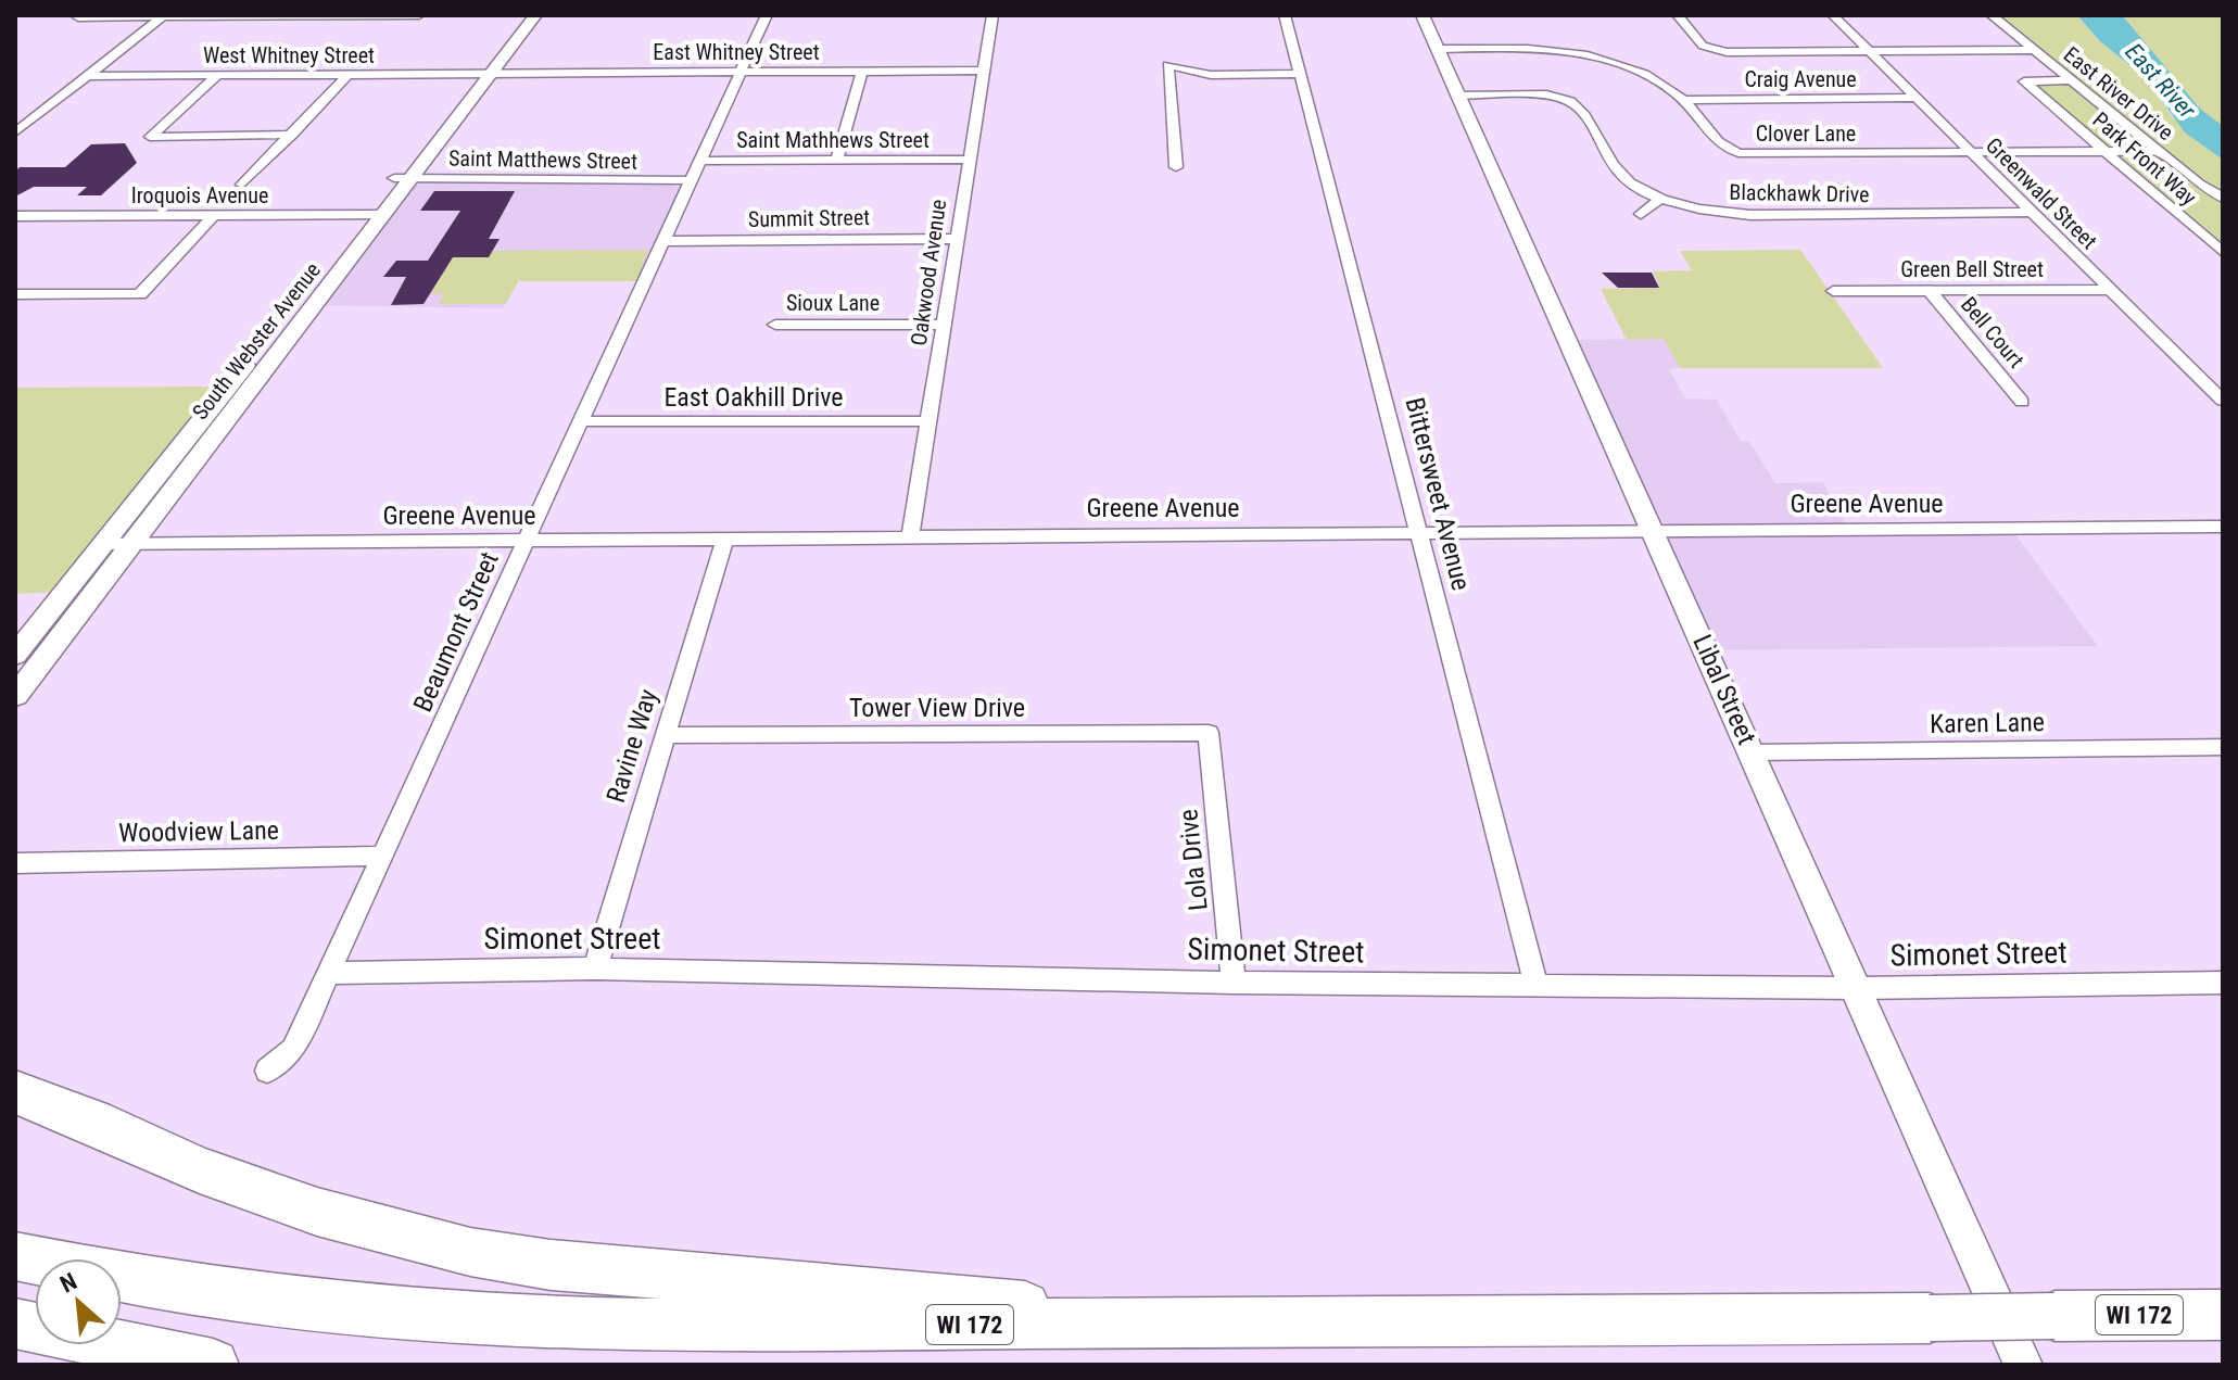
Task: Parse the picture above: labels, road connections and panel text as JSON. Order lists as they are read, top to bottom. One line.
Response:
{"streets":{"highway":["WI 172"],"main road":["South Webster Avenue","Libal Street"],"street":["East Whitney Street","West Whitney Street","Craig Avenue","East River Drive","Clover Lane","Saint Mathhews Street","Park Front Way","Saint Matthews Street","Blackhawk Drive","Greenwald Street","Iroquois Avenue","Summit Street","Green Bell Street","Oakwood Avenue","Sioux Lane","Bell Court","East Oakhill Drive","Bittersweet Avenue","Greene Avenue","Beaumont Street","Tower View Drive","Karen Lane","Ravine Way","Woodview Lane","Lola Drive","Simonet Street"]},"crossings":[["East Whitney Street","West Whitney Street"],["East Whitney Street","Oakwood Avenue"],["East Whitney Street","South Webster Avenue"],["East Whitney Street","Beaumont Street"],["West Whitney Street","South Webster Avenue"],["Craig Avenue","Clover Lane"],["Craig Avenue","Greenwald Street"],["East River Drive","Clover Lane"],["East River Drive","Park Front Way"],["Clover Lane","Park Front Way"],["Clover Lane","Greenwald Street"],["Clover Lane","Libal Street"],["Saint Mathhews Street","Oakwood Avenue"],["Saint Mathhews Street","Beaumont Street"],["Saint Matthews Street","South Webster Avenue"],["Saint Matthews Street","Beaumont Street"],["Blackhawk Drive","Greenwald Street"],["Blackhawk Drive","Libal Street"],["Greenwald Street","Green Bell Street"],["Iroquois Avenue","South Webster Avenue"],["Summit Street","Oakwood Avenue"],["Summit Street","Beaumont Street"],["Green Bell Street","Bell Court"],["Oakwood Avenue","Sioux Lane"],["Oakwood Avenue","East Oakhill Drive"],["Oakwood Avenue","Greene Avenue"],["South Webster Avenue","Greene Avenue"],["East Oakhill Drive","Beaumont Street"],["Bittersweet Avenue","Greene Avenue"],["Bittersweet Avenue","Simonet Street"],["Greene Avenue","Beaumont Street"],["Greene Avenue","Libal Street"],["Greene Avenue","Ravine Way"],["Beaumont Street","Woodview Lane"],["Beaumont Street","Simonet Street"],["Libal Street","Karen Lane"],["Libal Street","Simonet Street"],["Tower View Drive","Ravine Way"],["Tower View Drive","Lola Drive"],["Ravine Way","Simonet Street"],["Lola Drive","Simonet Street"]],"water":["East River"],"north":"top left"}
